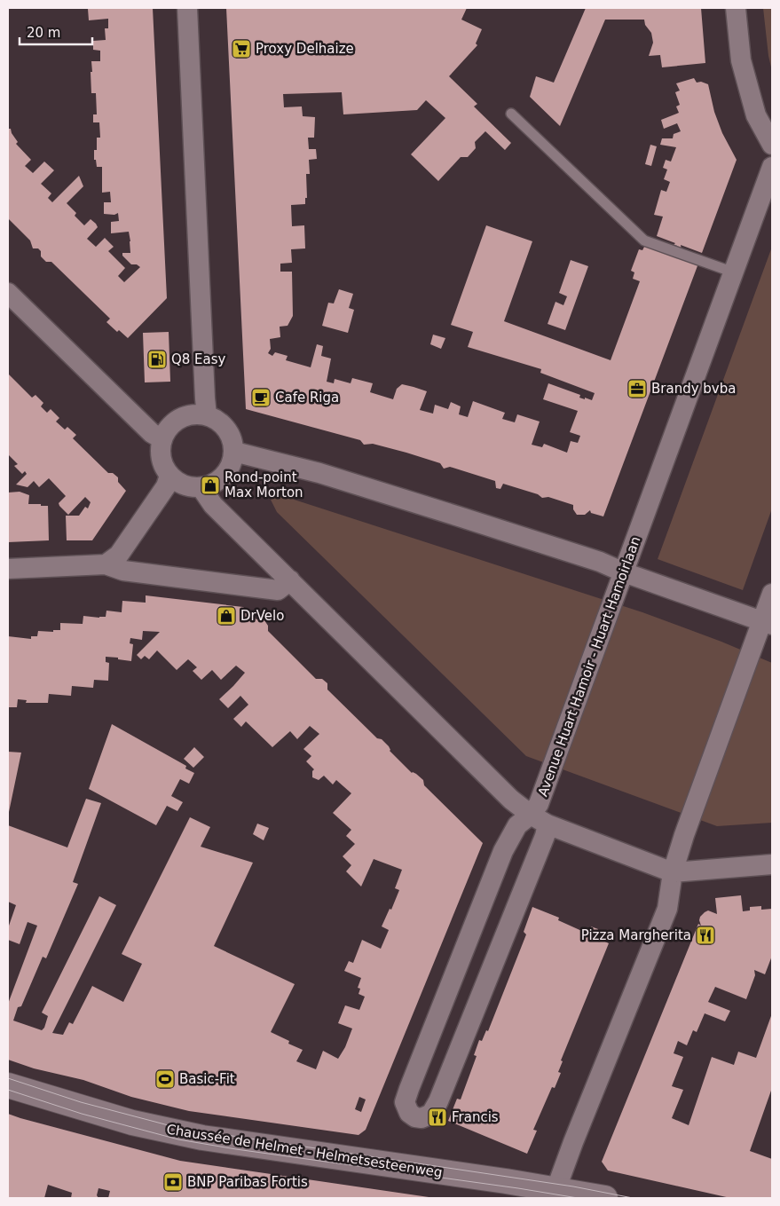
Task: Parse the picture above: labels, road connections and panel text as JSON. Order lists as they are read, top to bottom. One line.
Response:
{"streets":{"street":["Avenue Huart Hamoir - Huart Hamoirlaan","Chaussée de Helmet - Helmetsesteenweg"]},"places":{"supermarket":["Proxy Delhaize"],"fuel station":["Q8 Easy"],"office":["Brandy bvba"],"cafe":["Cafe Riga"],"shop":["Rond-point Max Morton","DrVelo"],"restaurant":["Pizza Margherita","Francis"],"sports":["Basic-Fit"],"bank":["BNP Paribas Fortis"]},"scale_bar":"20 m"}
